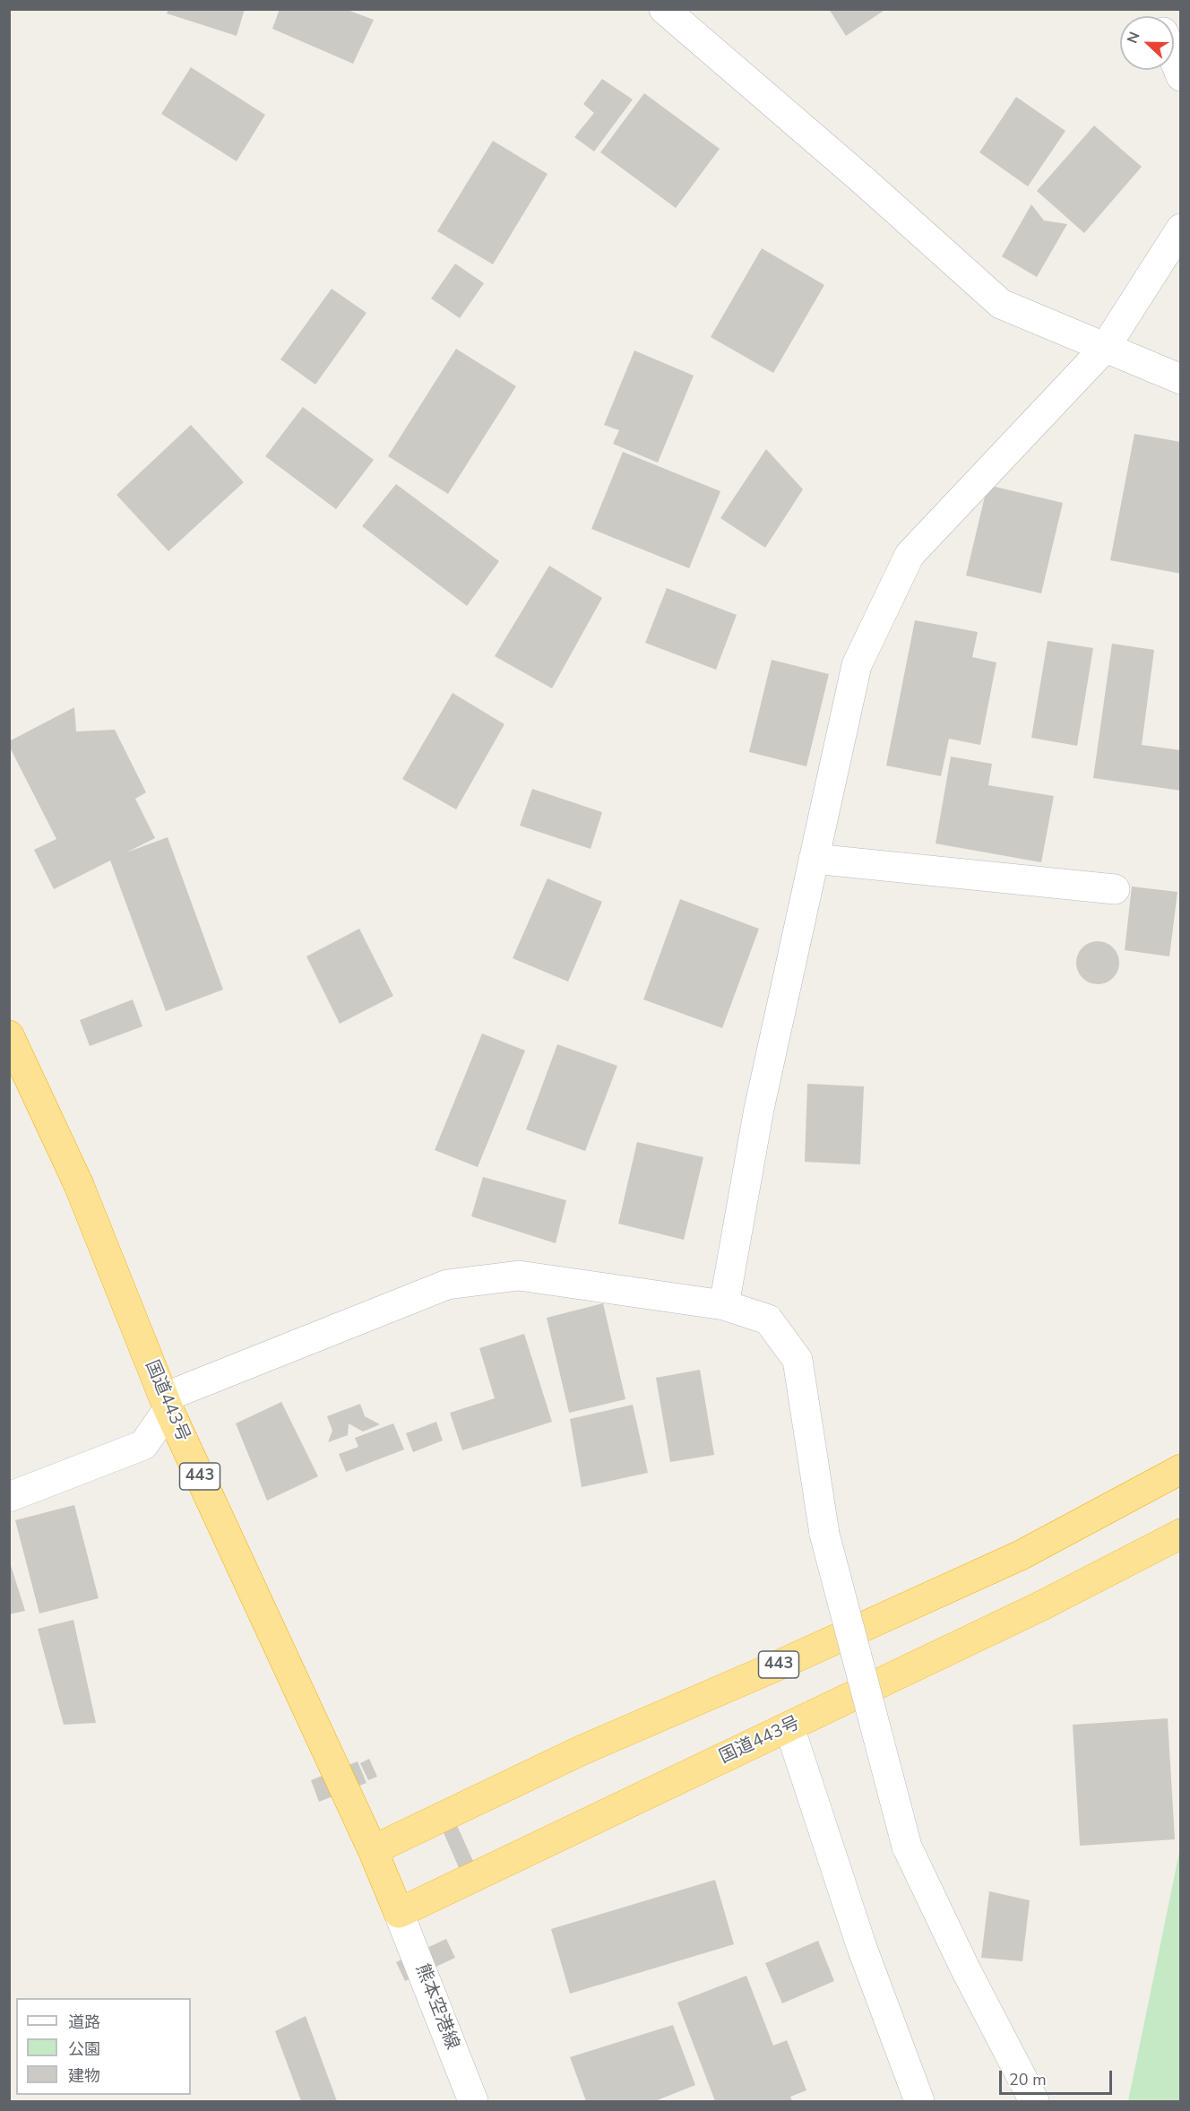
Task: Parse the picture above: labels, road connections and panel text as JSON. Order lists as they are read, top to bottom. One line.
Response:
{"streets":{"highway":["国道443号","443"],"street":["熊本空港線"]},"crossings":[["国道443号","443"],["国道443号","熊本空港線"]],"legend":["道路","公園","建物"],"scale_bar":"20 m","north":"left"}
